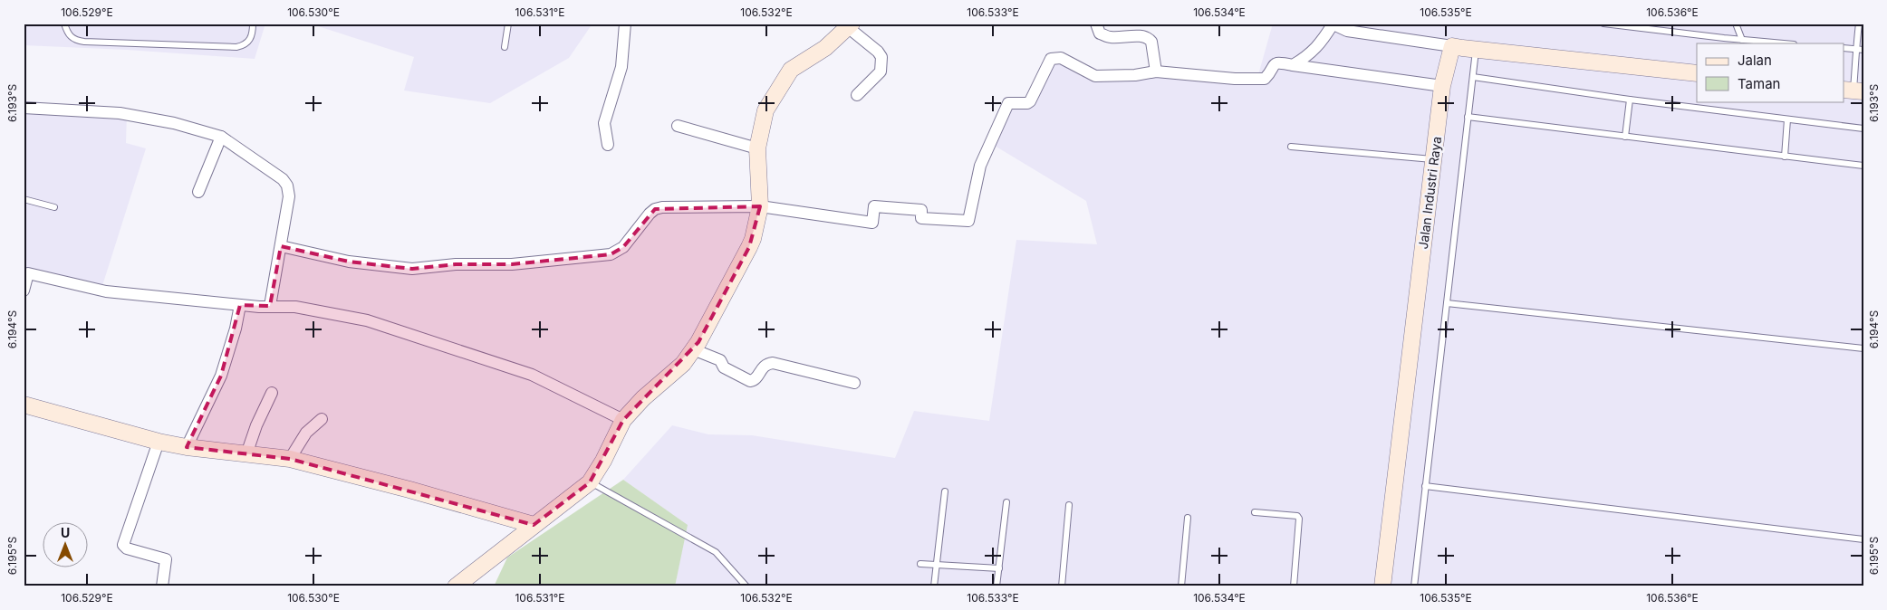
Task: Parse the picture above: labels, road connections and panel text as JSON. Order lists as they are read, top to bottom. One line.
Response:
{"streets":{"street":["Jalan Industri Raya"]},"legend":["Jalan","Taman"],"north":"top","coordinates":["106.529°E","106.530°E","106.531°E","106.532°E","106.533°E","106.534°E","106.535°E","106.536°E","6.193°S","6.194°S","6.195°S"]}
